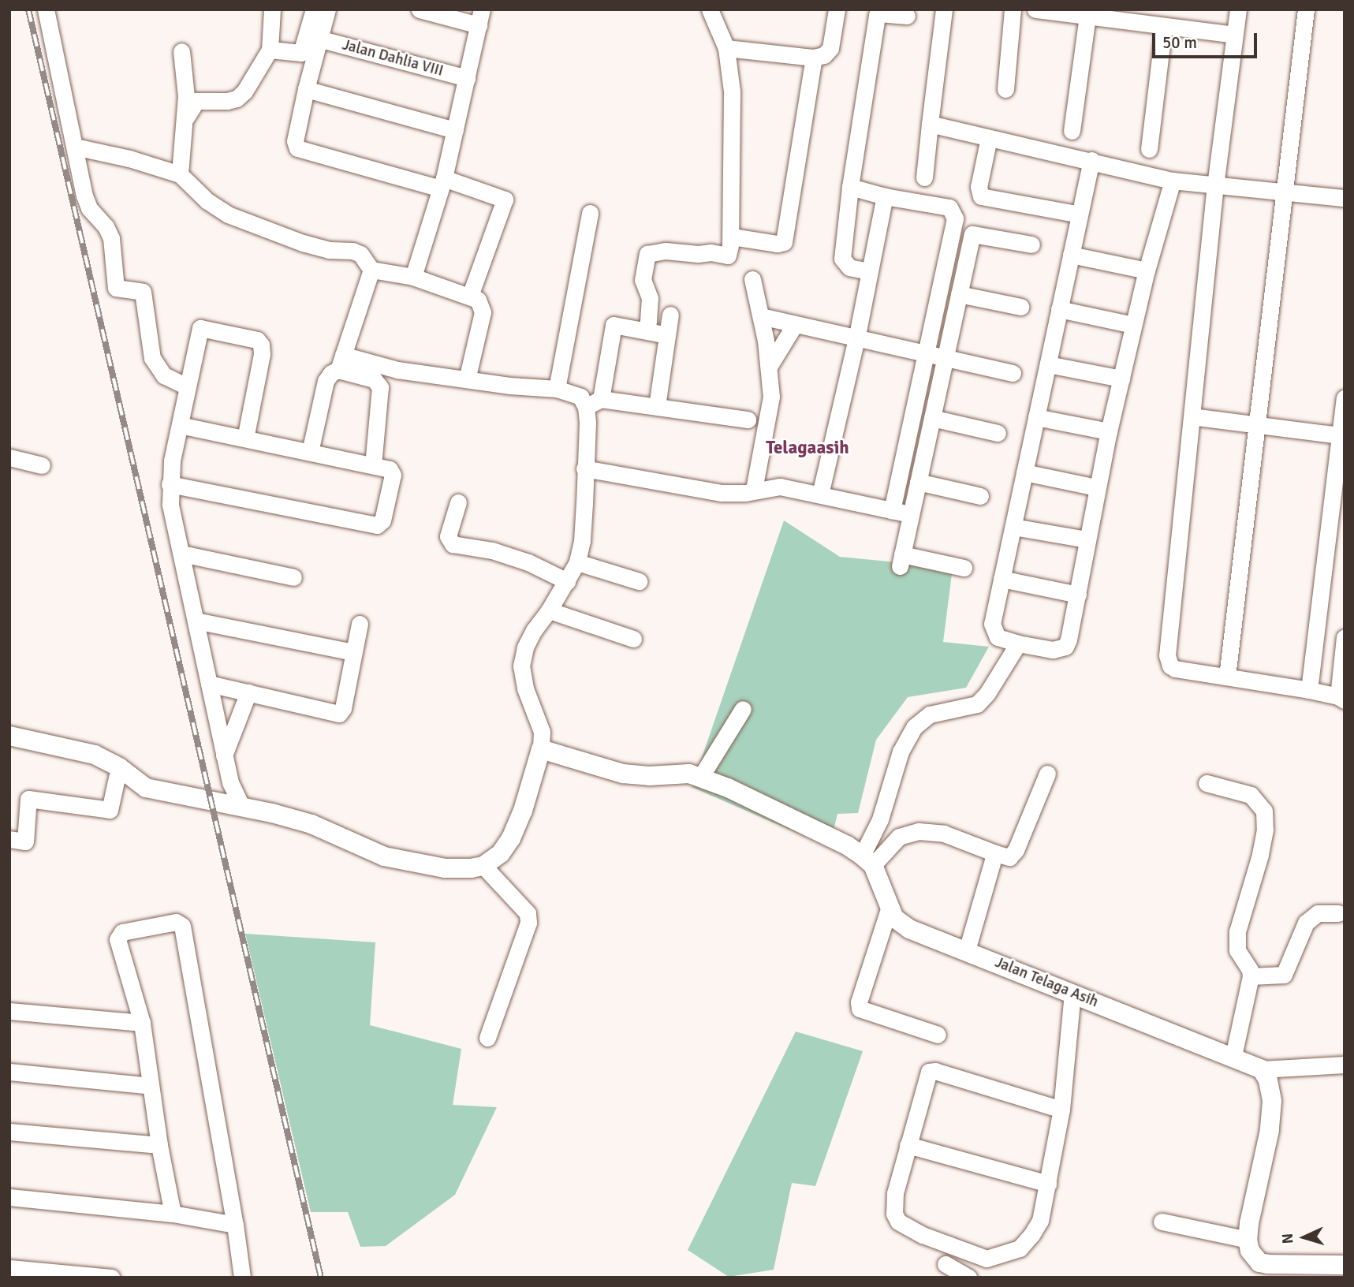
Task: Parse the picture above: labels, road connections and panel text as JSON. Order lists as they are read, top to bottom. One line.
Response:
{"streets":{"street":["Jalan Dahlia VIII","Jalan Telaga Asih"]},"districts":["Telagaasih"],"scale_bar":"50 m","north":"left"}
